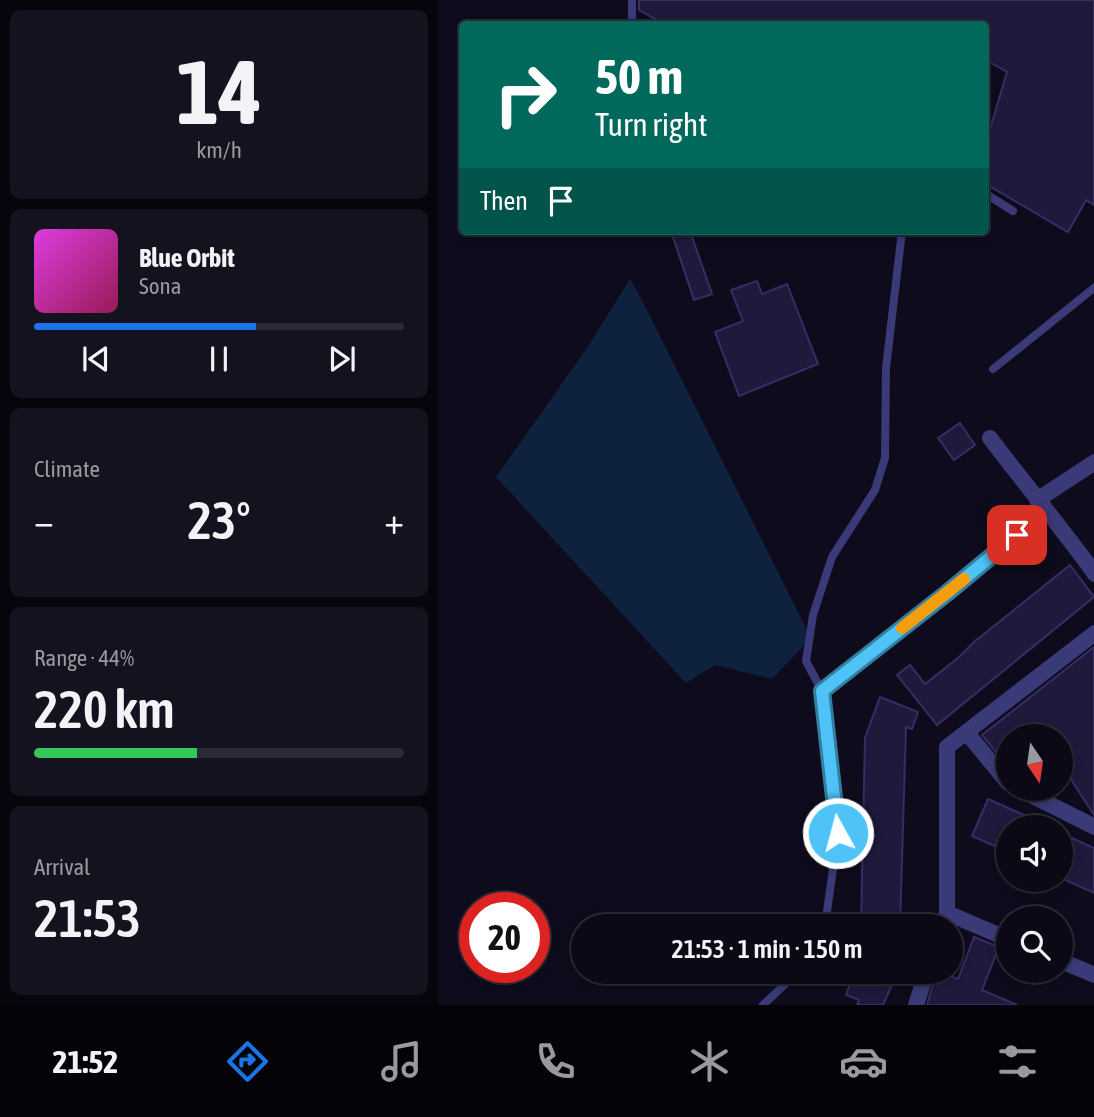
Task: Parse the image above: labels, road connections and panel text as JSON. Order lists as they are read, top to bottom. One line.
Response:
{"north":"bottom","page":{"tile":[["14","km/h"],"Climate",["Range · 44%","220 km"],["Arrival","21:53"]],"turn":["50 m","Turn right"],"then":"Then","song":["Blue Orbit","Sona"],"heat":["−","23°","+"],"limit":"20","trip":"21:53 · 1 min · 150 m","tabs":"21:52"}}
